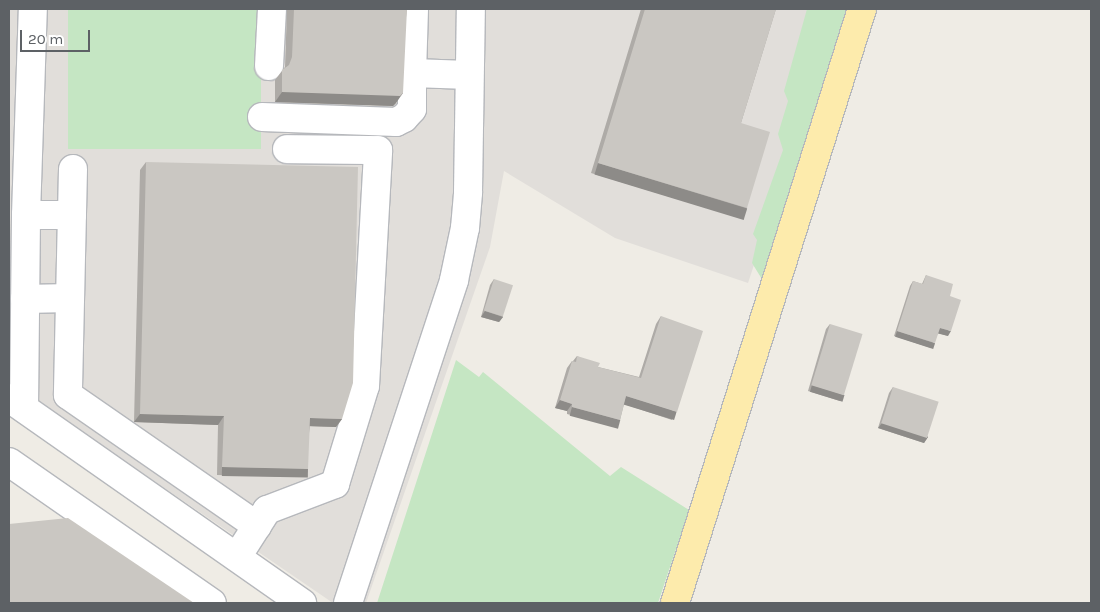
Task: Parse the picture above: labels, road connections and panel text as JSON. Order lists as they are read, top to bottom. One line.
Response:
{"scale_bar":"20 m"}
